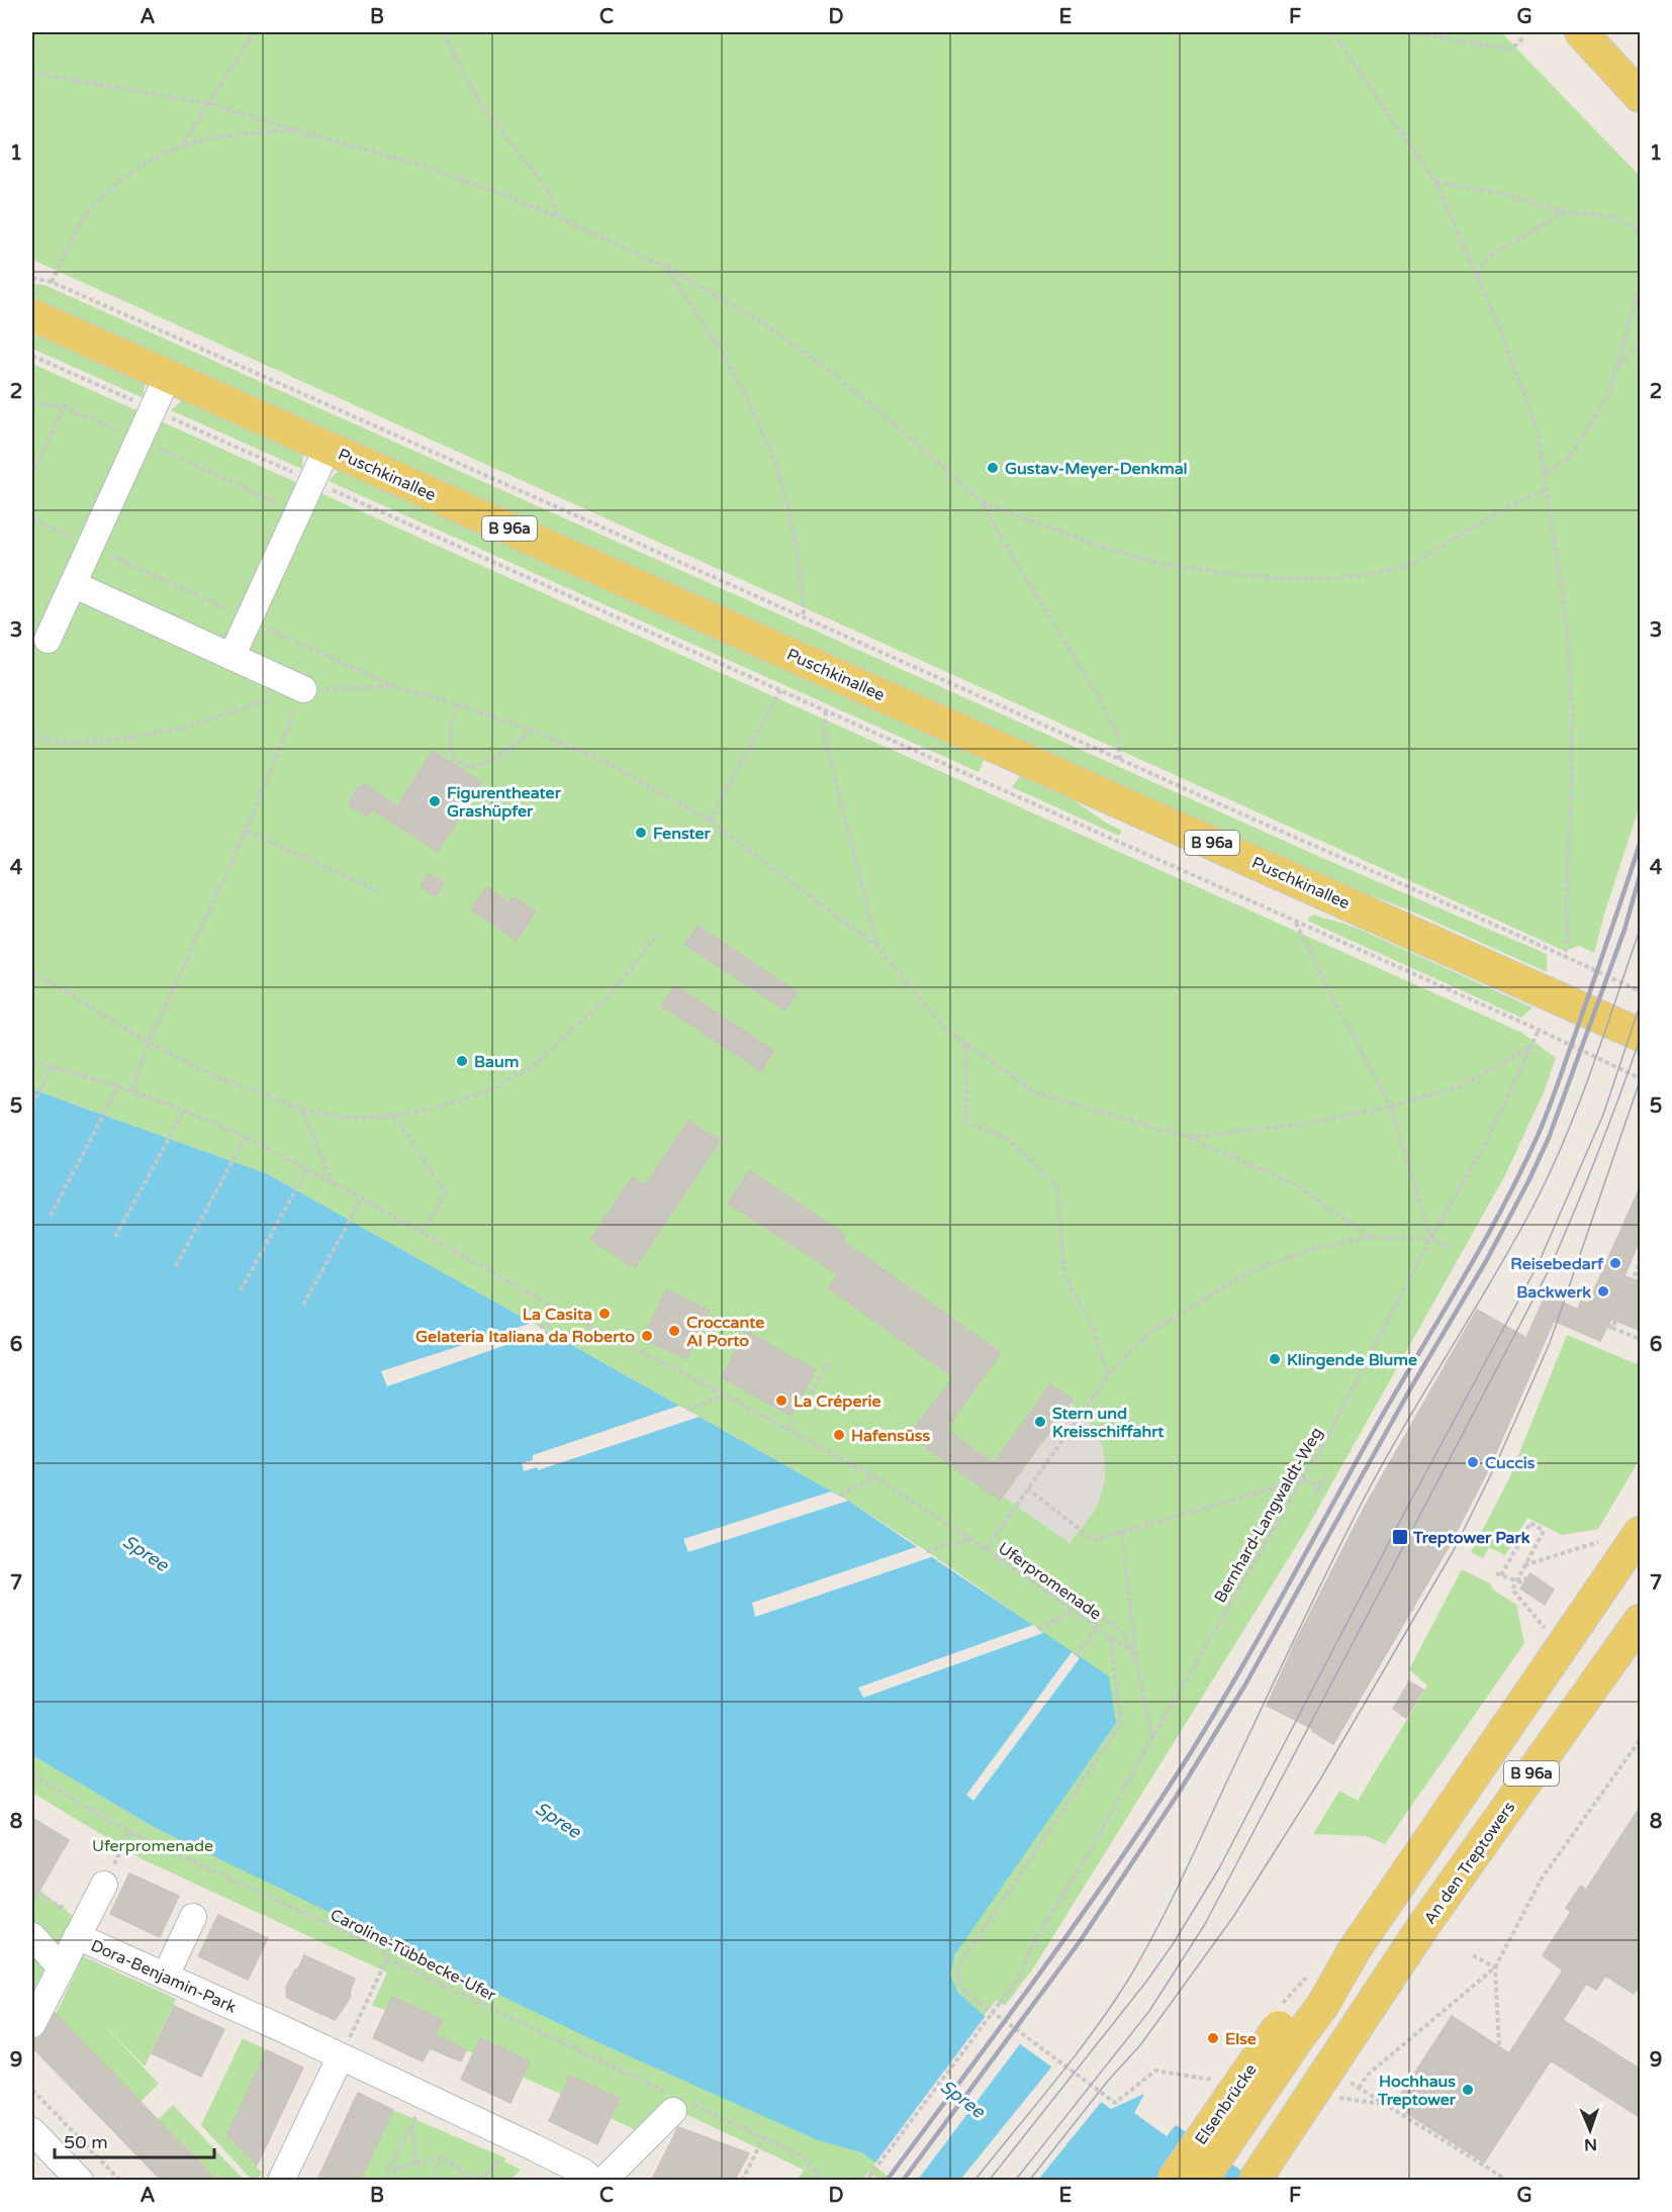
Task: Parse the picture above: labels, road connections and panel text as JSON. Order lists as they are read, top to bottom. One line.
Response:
{"streets":{"main road":["Puschkinallee","B 96a","An den Treptowers","Elsenbrücke"],"street":["Dora-Benjamin-Park"],"path":["Bernhard-Langwaldt-Weg","Uferpromenade","Caroline-Tübbecke-Ufer"]},"crossings":[["B 96a","Elsenbrücke"]],"water":["Spree"],"parks":["Uferpromenade"],"places":{"other":["Gustav-Meyer-Denkmal","Figurentheater Grashüpfer","Fenster","Baum","Reisebedarf","Backwerk","La Casita","Croccante Al Porto","Gelateria Italiana da Roberto","Klingende Blume","La Créperie","Stern und Kreisschiffahrt","Hafensüss","Cuccis","Else","Hochhaus Treptower"],"transit":["Treptower Park"]},"scale_bar":"50 m","north":"bottom","grid":{"columns":["A","B","C","D","E","F","G"],"rows":["1","2","3","4","5","6","7","8","9"]}}
